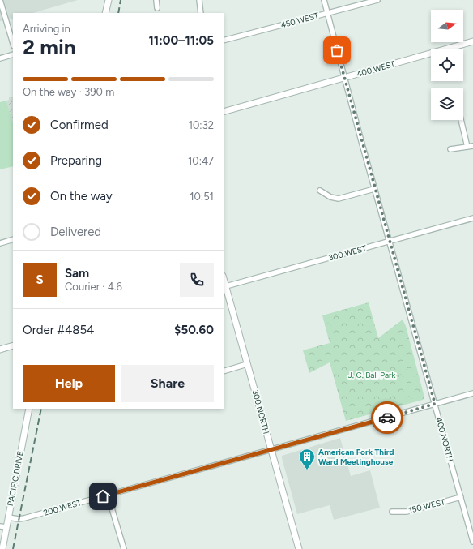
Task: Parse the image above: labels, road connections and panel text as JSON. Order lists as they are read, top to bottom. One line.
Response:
{"streets":{"street":["450 WEST","400 WEST","300 WEST","300 NORTH","400 NORTH","PACIFIC DRIVE","150 WEST","200 WEST"]},"crossings":[["450 WEST","400 NORTH"],["400 WEST","400 NORTH"],["300 WEST","300 NORTH"],["300 WEST","400 NORTH"],["300 NORTH","200 WEST"],["400 NORTH","150 WEST"],["400 NORTH","200 WEST"],["PACIFIC DRIVE","200 WEST"]],"parks":["J. C. Ball Park"],"places":{"building":["American Fork Third Ward Meetinghouse"]},"north":"right","page":{"heading":["2 min","Arriving in","11:00–11:05"],"panel":["Sam","Courier · 4.6","Order #4854","$50.60"],"bar":"On the way · 390 m","list":[["Confirmed","10:32"],["Preparing","10:47"],["On the way","10:51"],"Delivered"],"round":"S","buttons":["Help","Share"]}}
